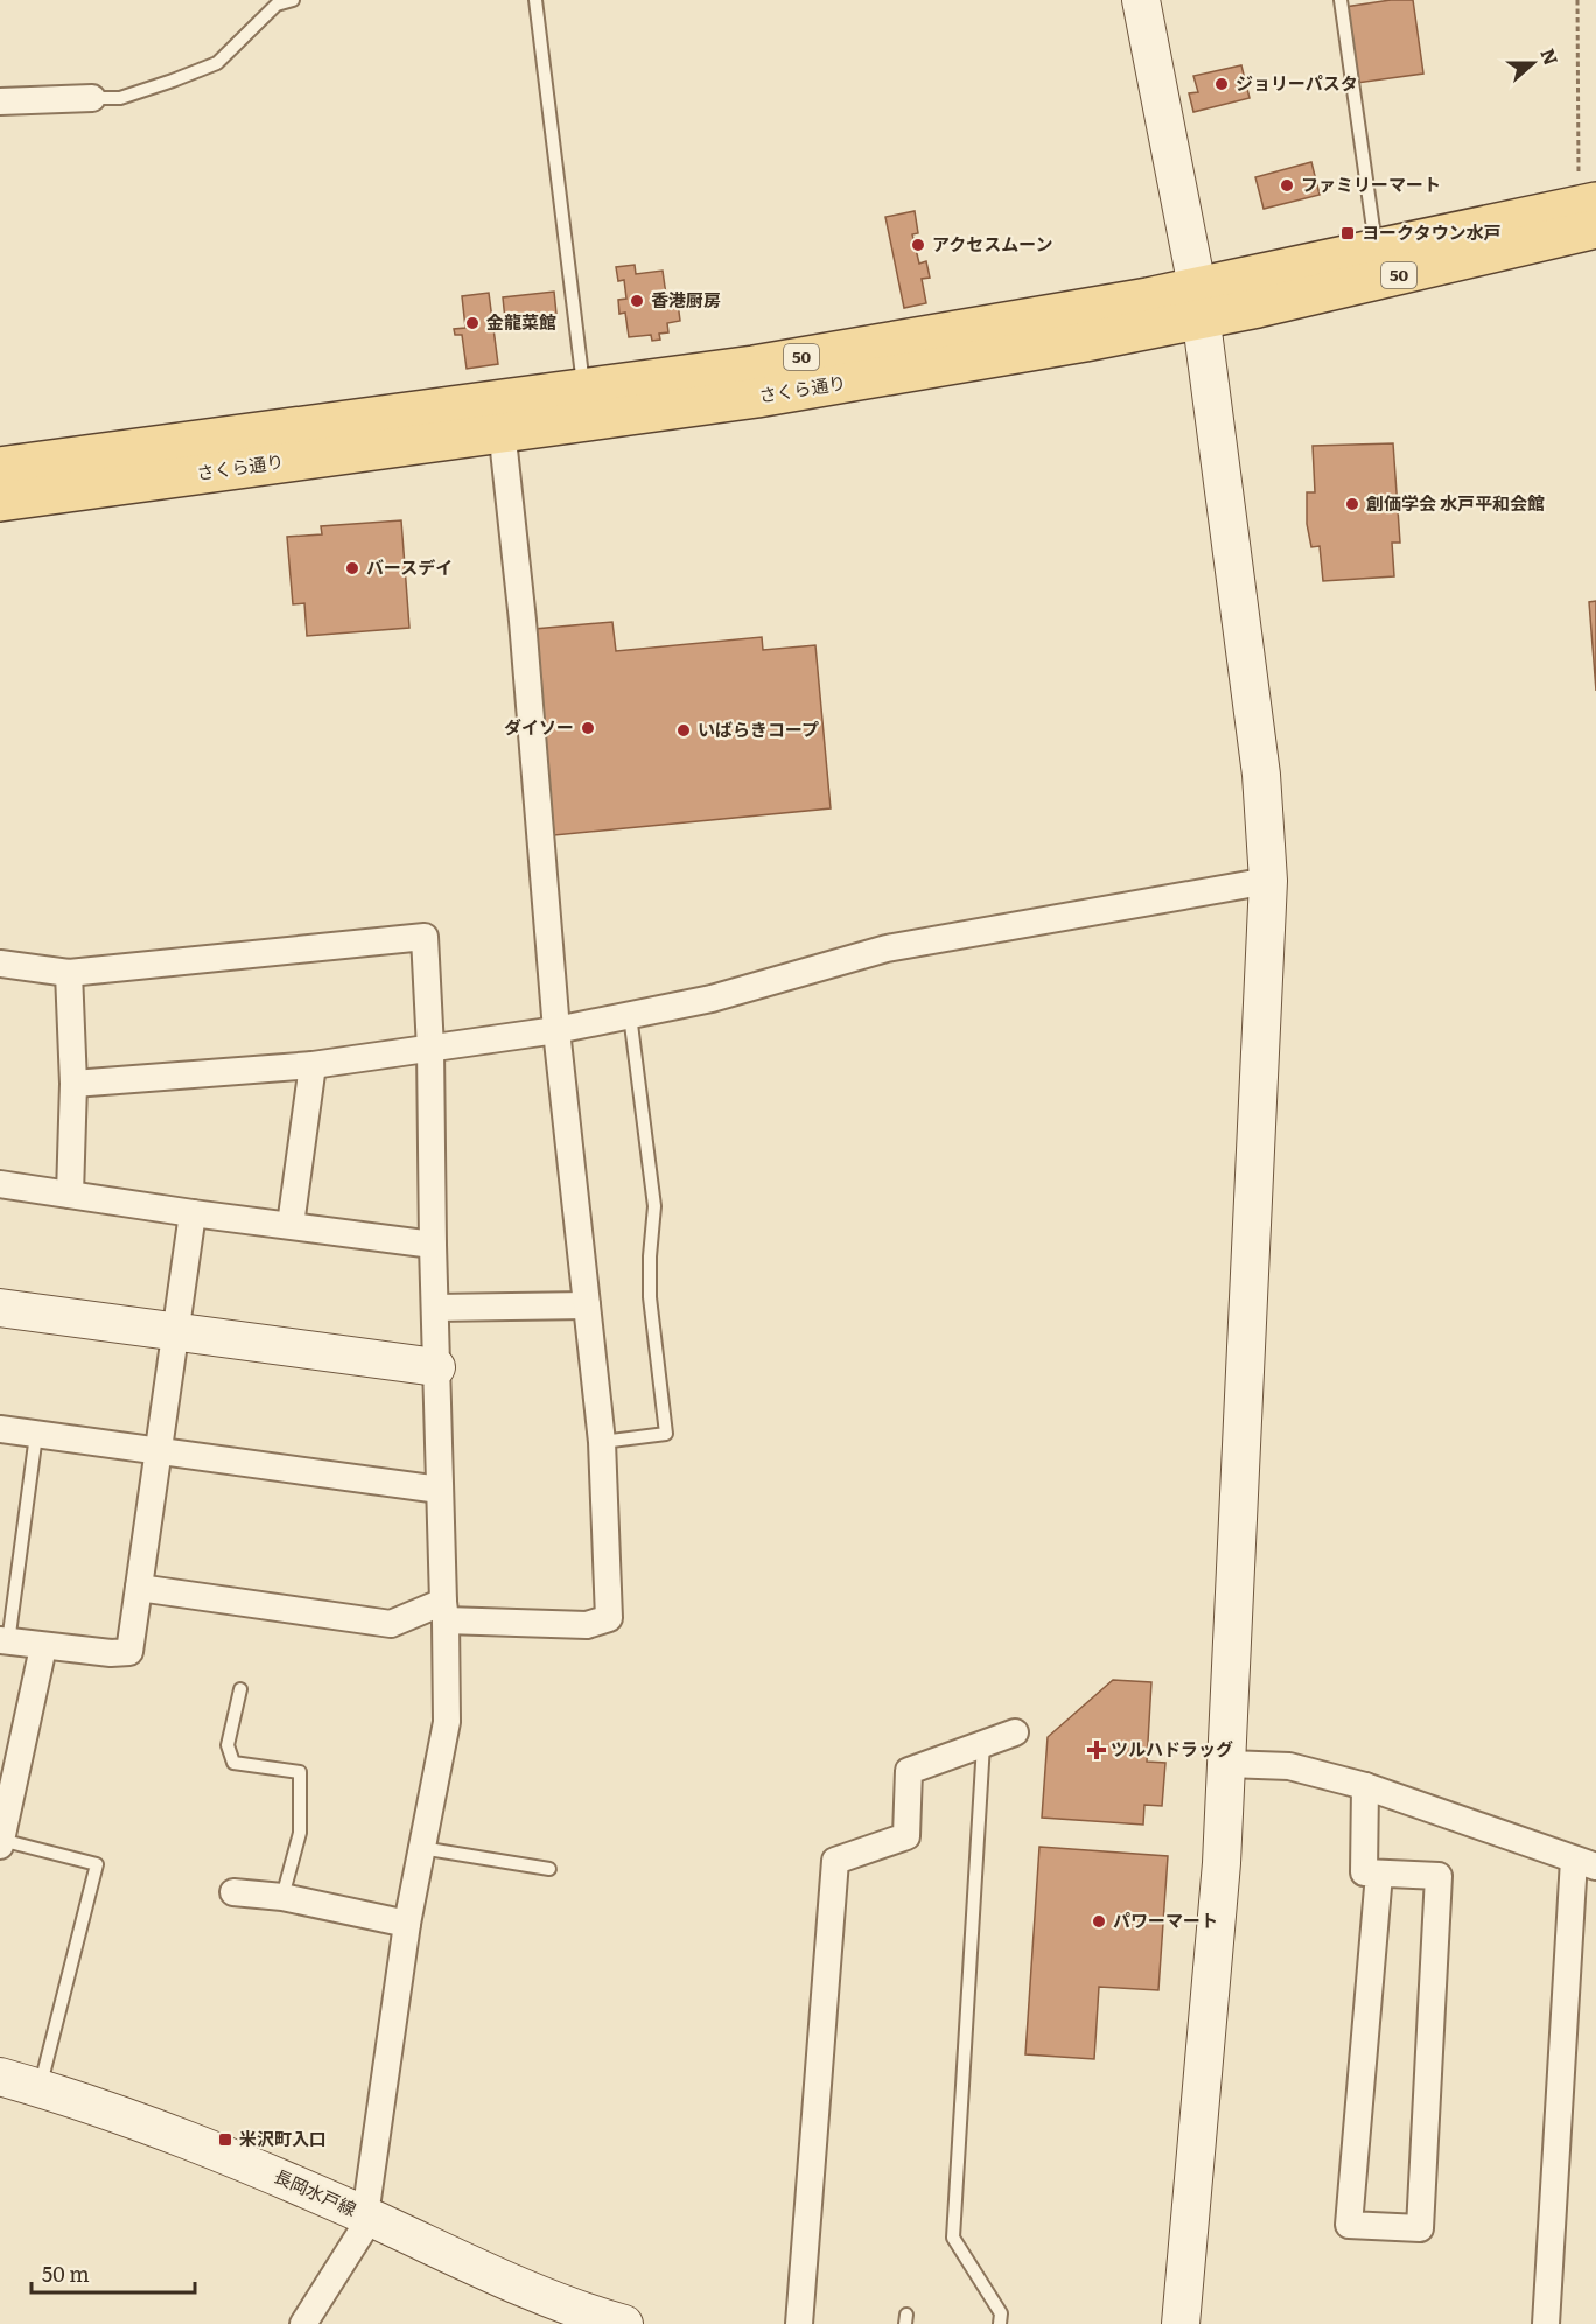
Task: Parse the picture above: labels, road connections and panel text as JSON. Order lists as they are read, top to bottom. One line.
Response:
{"streets":{"main road":["50","さくら通り"],"street":["長岡水戸線"]},"places":{"other":["ジョリーパスタ","ファミリーマート","アクセスムーン","香港厨房","金龍菜館","創価学会 水戸平和会館","バースデイ","ダイソー","いばらきコープ","パワーマート"],"transit":["ヨークタウン水戸","米沢町入口"],"health":["ツルハドラッグ"]},"scale_bar":"50 m","north":"right"}
